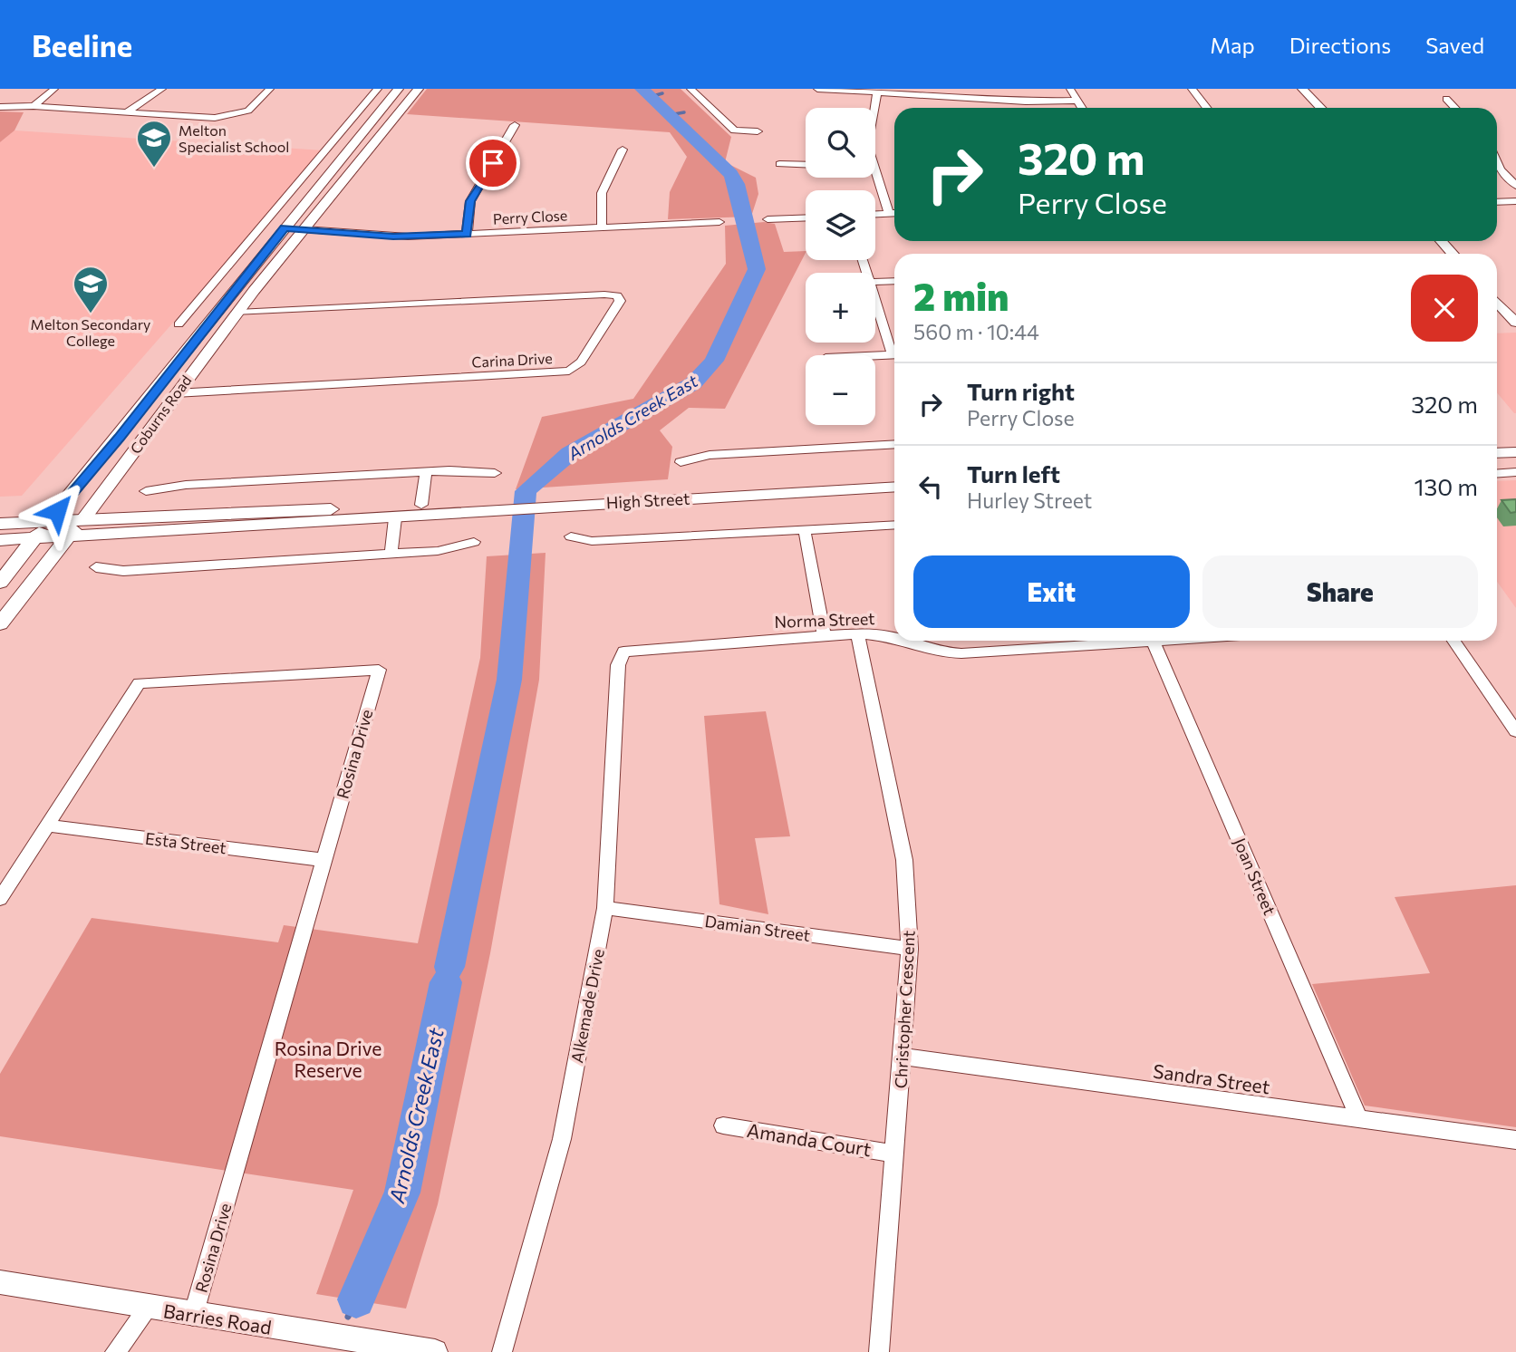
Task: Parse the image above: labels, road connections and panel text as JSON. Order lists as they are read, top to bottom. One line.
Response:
{"streets":{"main road":["Coburns Road","High Street"],"street":["Perry Close","Carina Drive","Norma Street","Rosina Drive","Esta Street","Joan Street","Damian Street","Alkemade Drive","Christopher Crescent","Sandra Street","Amanda Court","Barries Road"]},"crossings":[["Perry Close","Coburns Road"],["Carina Drive","Coburns Road"],["Coburns Road","High Street"],["Norma Street","Alkemade Drive"],["Norma Street","Christopher Crescent"],["Rosina Drive","Esta Street"],["Rosina Drive","Barries Road"],["Joan Street","Sandra Street"],["Damian Street","Alkemade Drive"],["Damian Street","Christopher Crescent"],["Christopher Crescent","Sandra Street"],["Christopher Crescent","Amanda Court"]],"water":["Arnolds Creek East"],"parks":["Rosina Drive Reserve"],"places":{"school or university":["Melton Specialist School","Melton Secondary College"]},"page":{"header":"Beeline","nav":["Map","Directions","Saved"],"map_buttons":["+","−"],"turn":["320 m","Perry Close"],"heading":["2 min","560 m · 10:44"],"list":[{"name":"Turn right","note":"Perry Close","value":"320 m"},{"name":"Turn left","note":"Hurley Street","value":"130 m"}],"buttons":["Exit","Share"]}}
